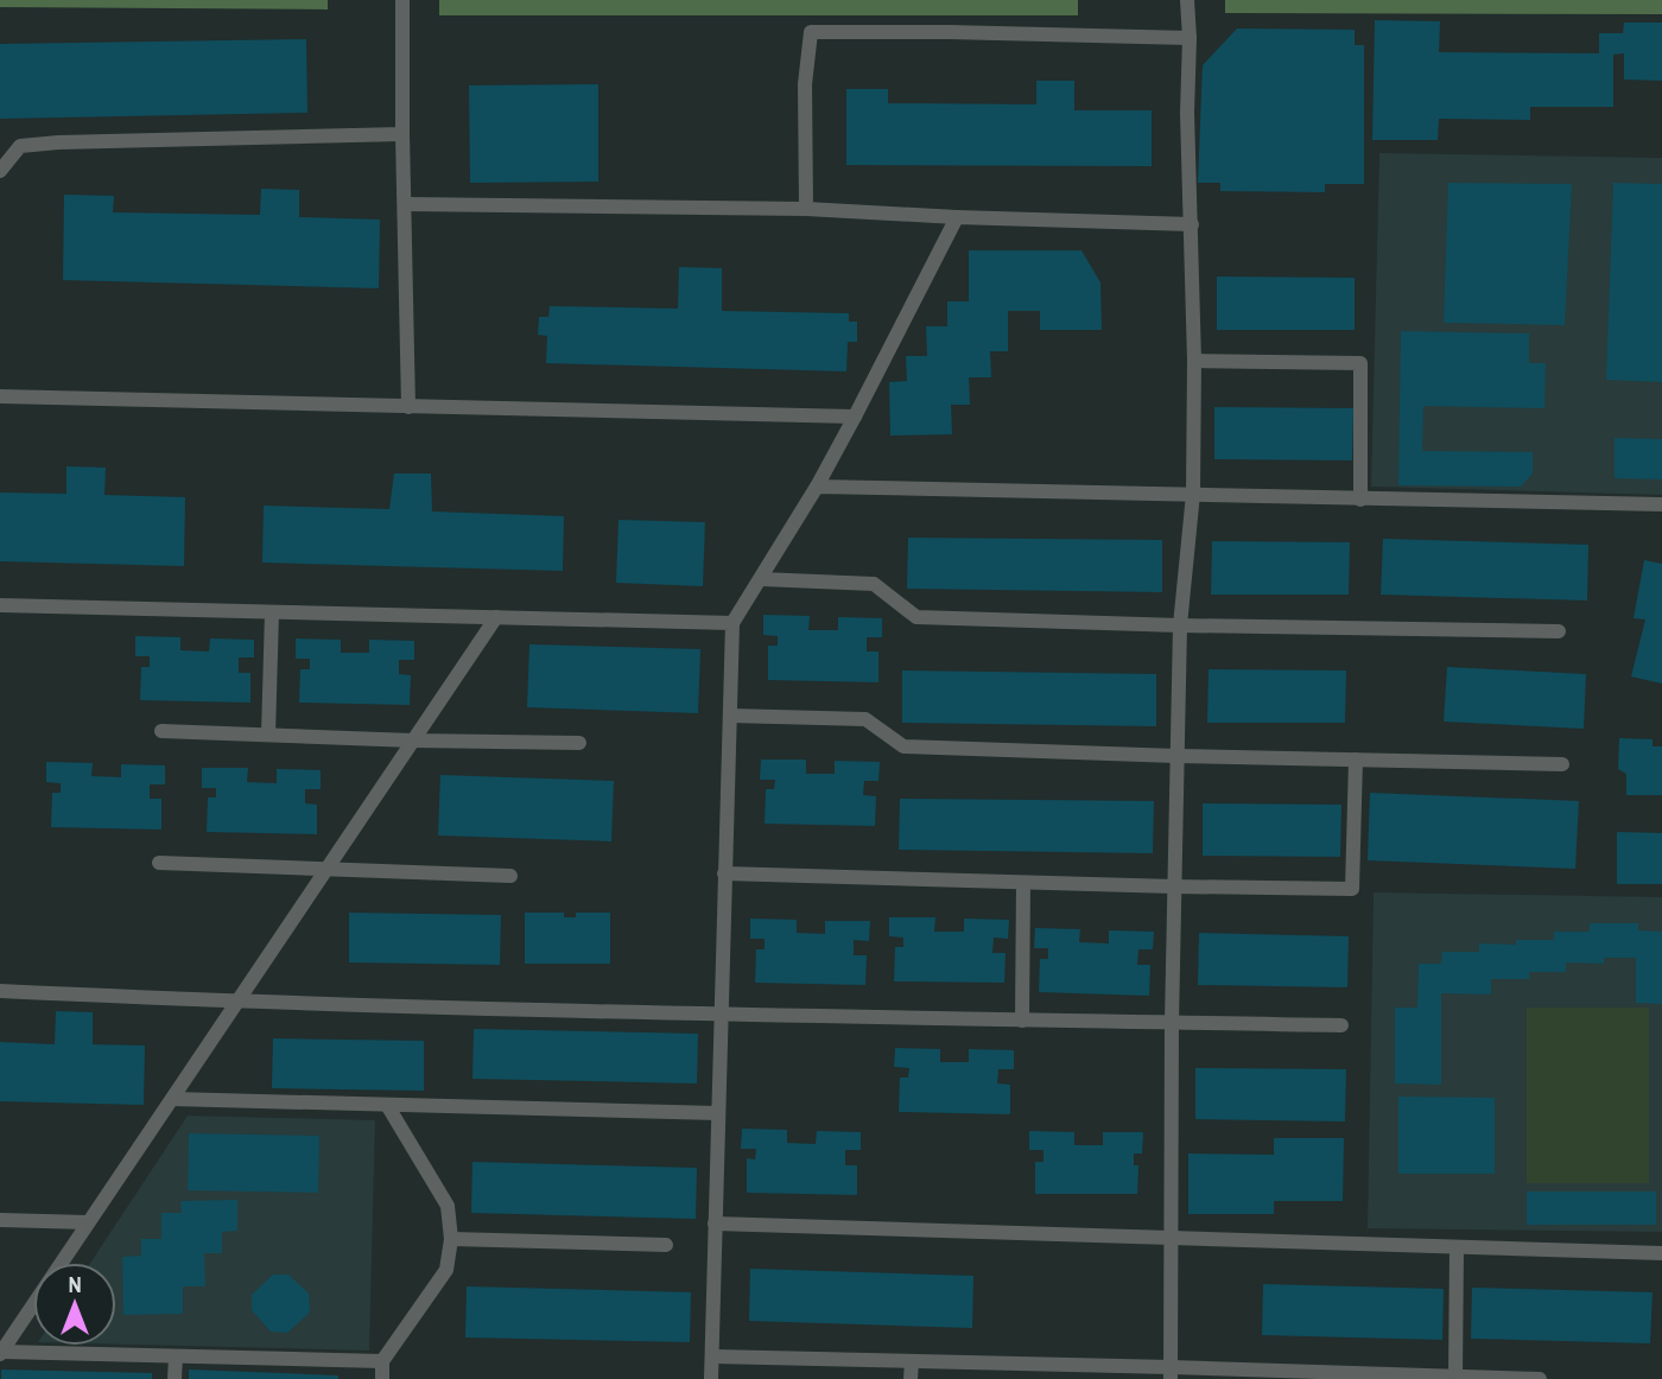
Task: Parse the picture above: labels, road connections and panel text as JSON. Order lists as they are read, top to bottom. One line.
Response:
{"north":"top"}
